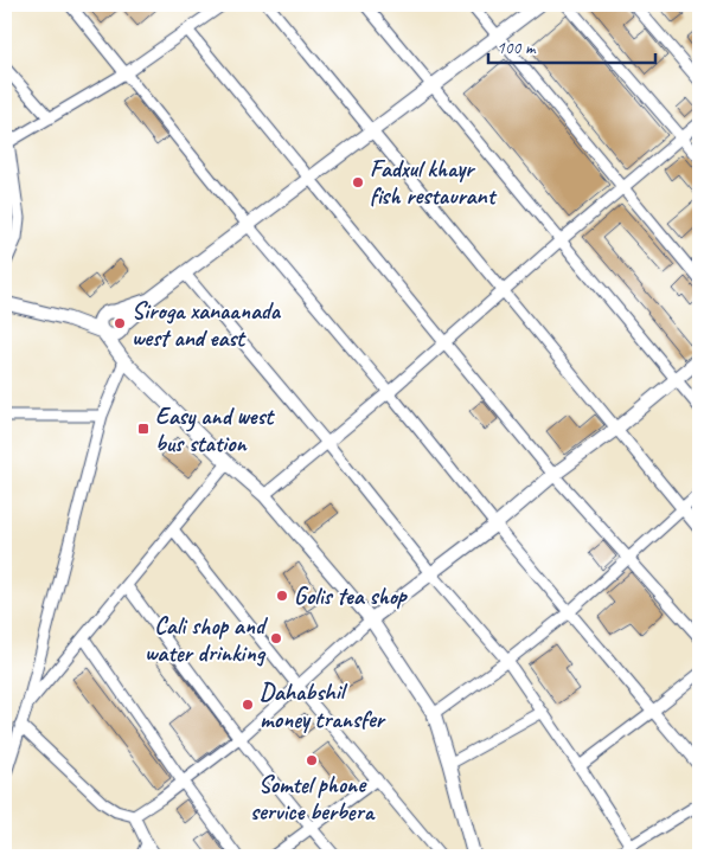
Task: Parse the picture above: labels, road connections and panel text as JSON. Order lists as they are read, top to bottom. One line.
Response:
{"places":{"other":["Fadxul khayr fish restaurant","Siroga xanaanada west and east","Golis tea shop","Cali shop and water drinking","Dahabshil money transfer","Somtel phone service berbera"],"transit":["Easy and west bus station"]},"scale_bar":"100 m"}
